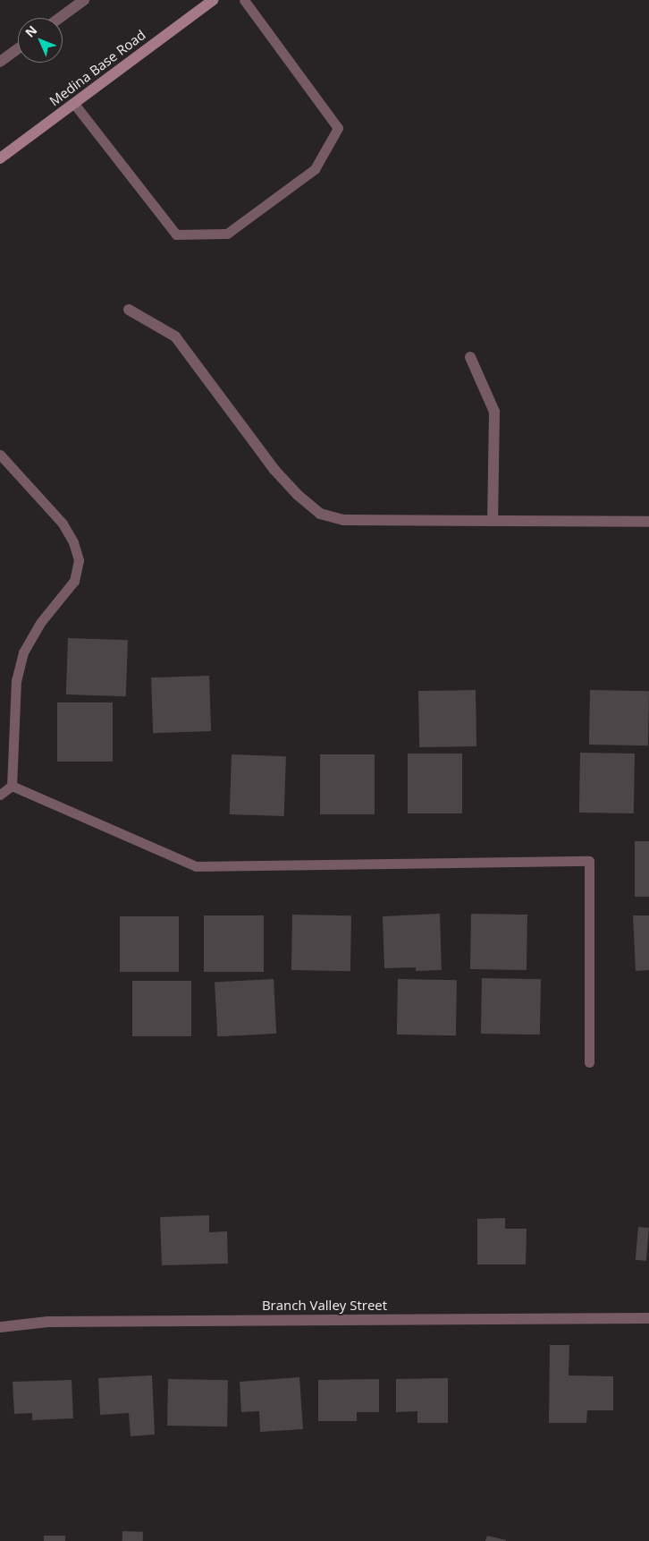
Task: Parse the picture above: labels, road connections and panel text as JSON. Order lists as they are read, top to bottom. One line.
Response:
{"streets":{"street":["Medina Base Road","Branch Valley Street"]},"north":"top left"}
